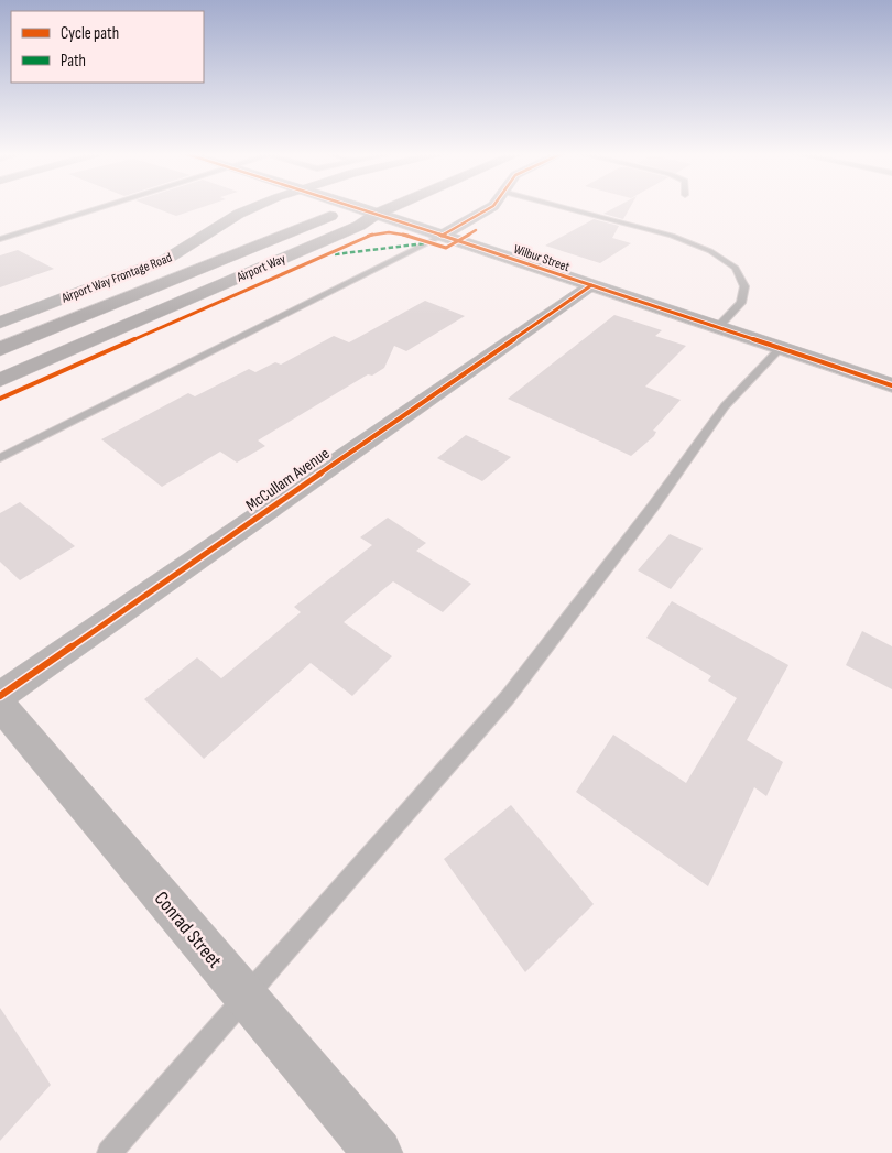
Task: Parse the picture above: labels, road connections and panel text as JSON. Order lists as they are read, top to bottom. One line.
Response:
{"streets":{"main road":["Airport Way"],"street":["Wilbur Street","Airport Way Frontage Road","McCullam Avenue","Conrad Street"]},"crossings":[["Wilbur Street","McCullam Avenue"]],"legend":["Cycle path","Path"]}
